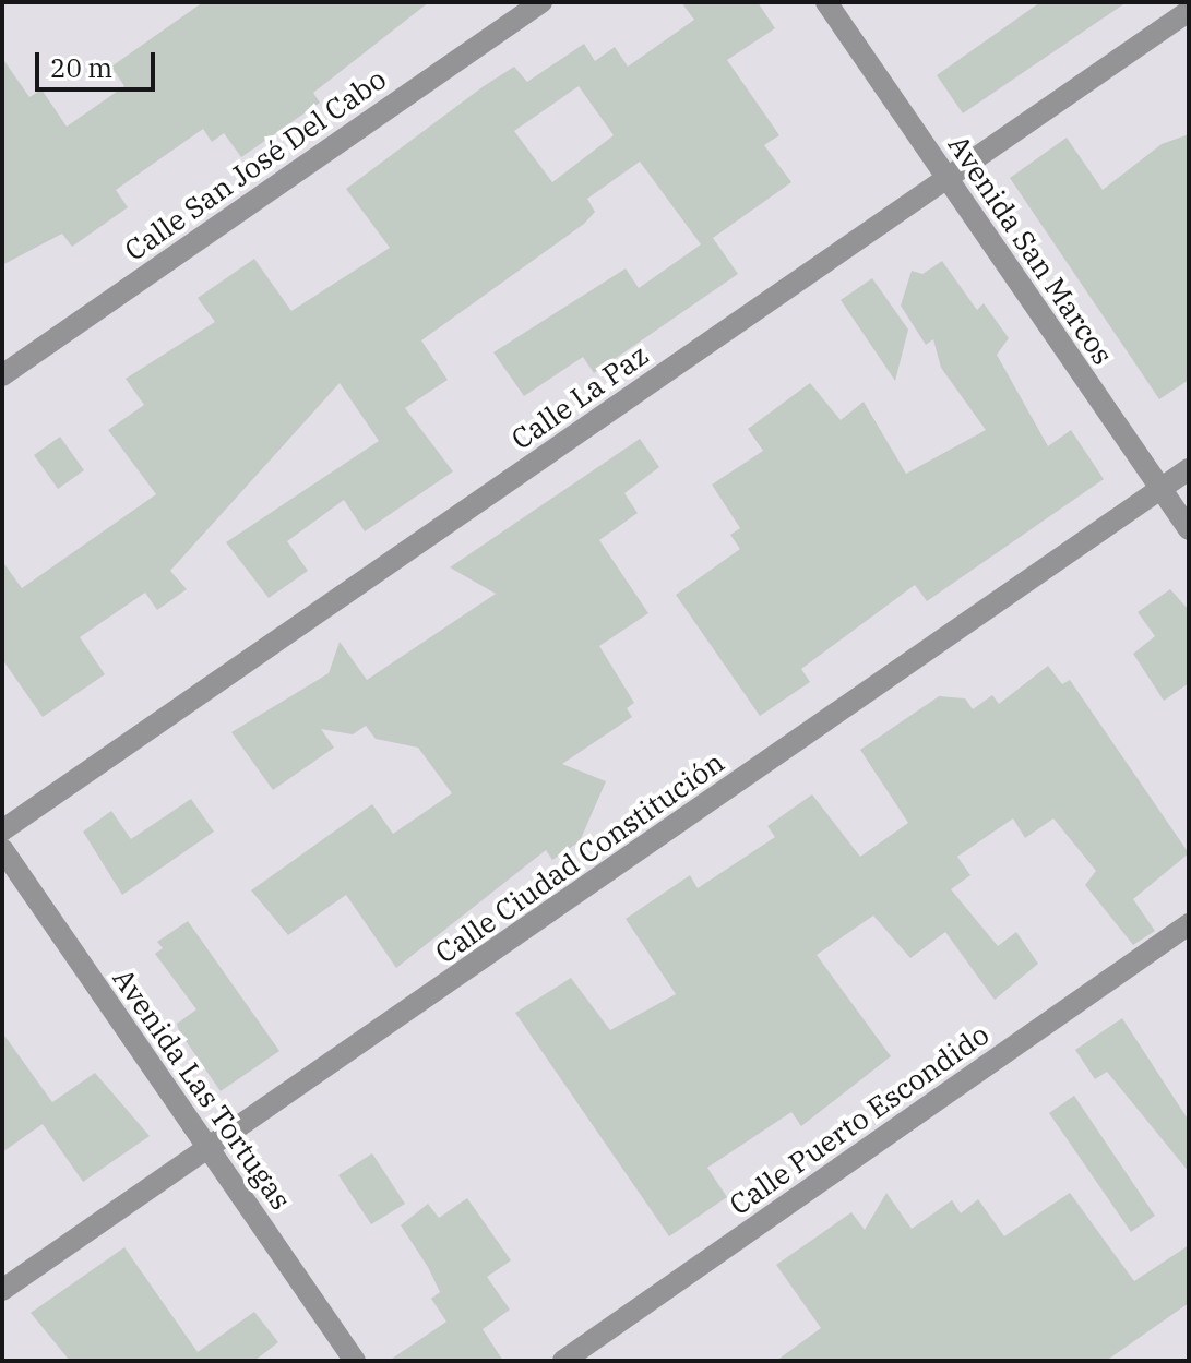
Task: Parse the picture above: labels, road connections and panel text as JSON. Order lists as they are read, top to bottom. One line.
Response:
{"streets":{"street":["Calle San José Del Cabo","Avenida San Marcos","Calle La Paz","Calle Ciudad Constitución","Avenida Las Tortugas","Calle Puerto Escondido"]},"crossings":[["Avenida San Marcos","Calle La Paz"],["Avenida San Marcos","Calle Ciudad Constitución"],["Calle Ciudad Constitución","Avenida Las Tortugas"]],"scale_bar":"20 m"}
